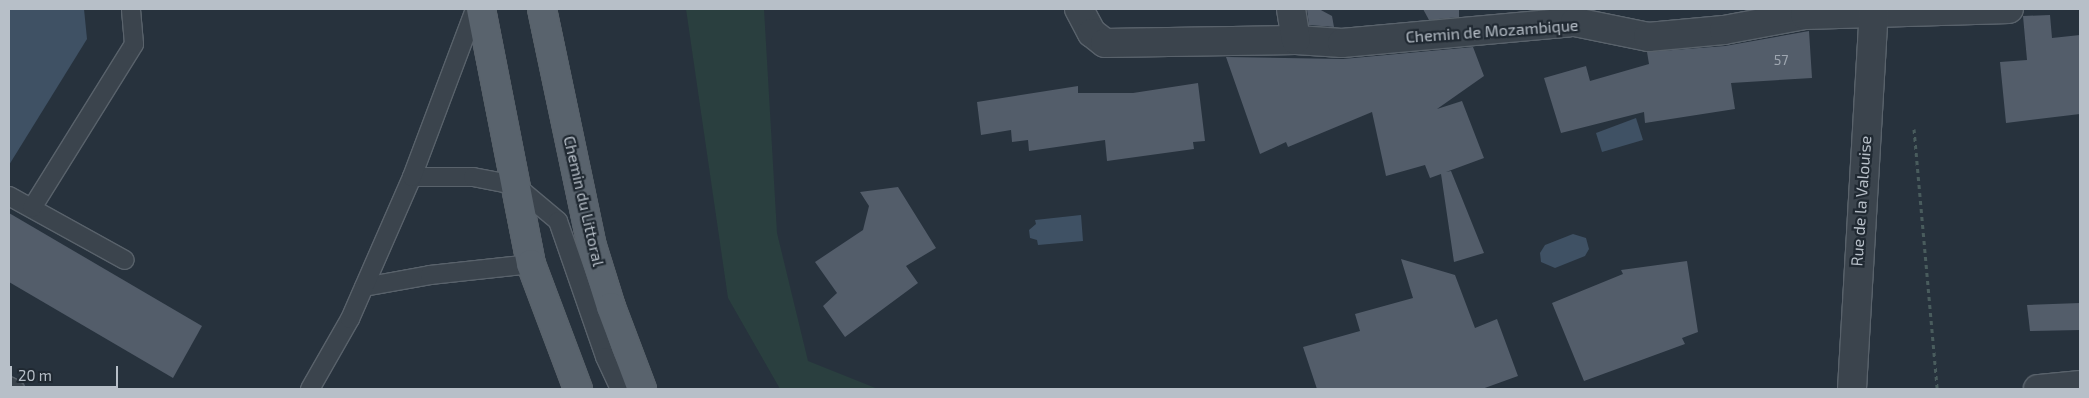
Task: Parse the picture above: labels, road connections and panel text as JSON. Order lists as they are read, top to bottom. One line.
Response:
{"streets":{"main road":["Chemin du Littoral"],"street":["Chemin de Mozambique","Rue de la Valouise"]},"crossings":[["Chemin de Mozambique","Rue de la Valouise"]],"house_numbers":["57"],"scale_bar":"20 m"}
